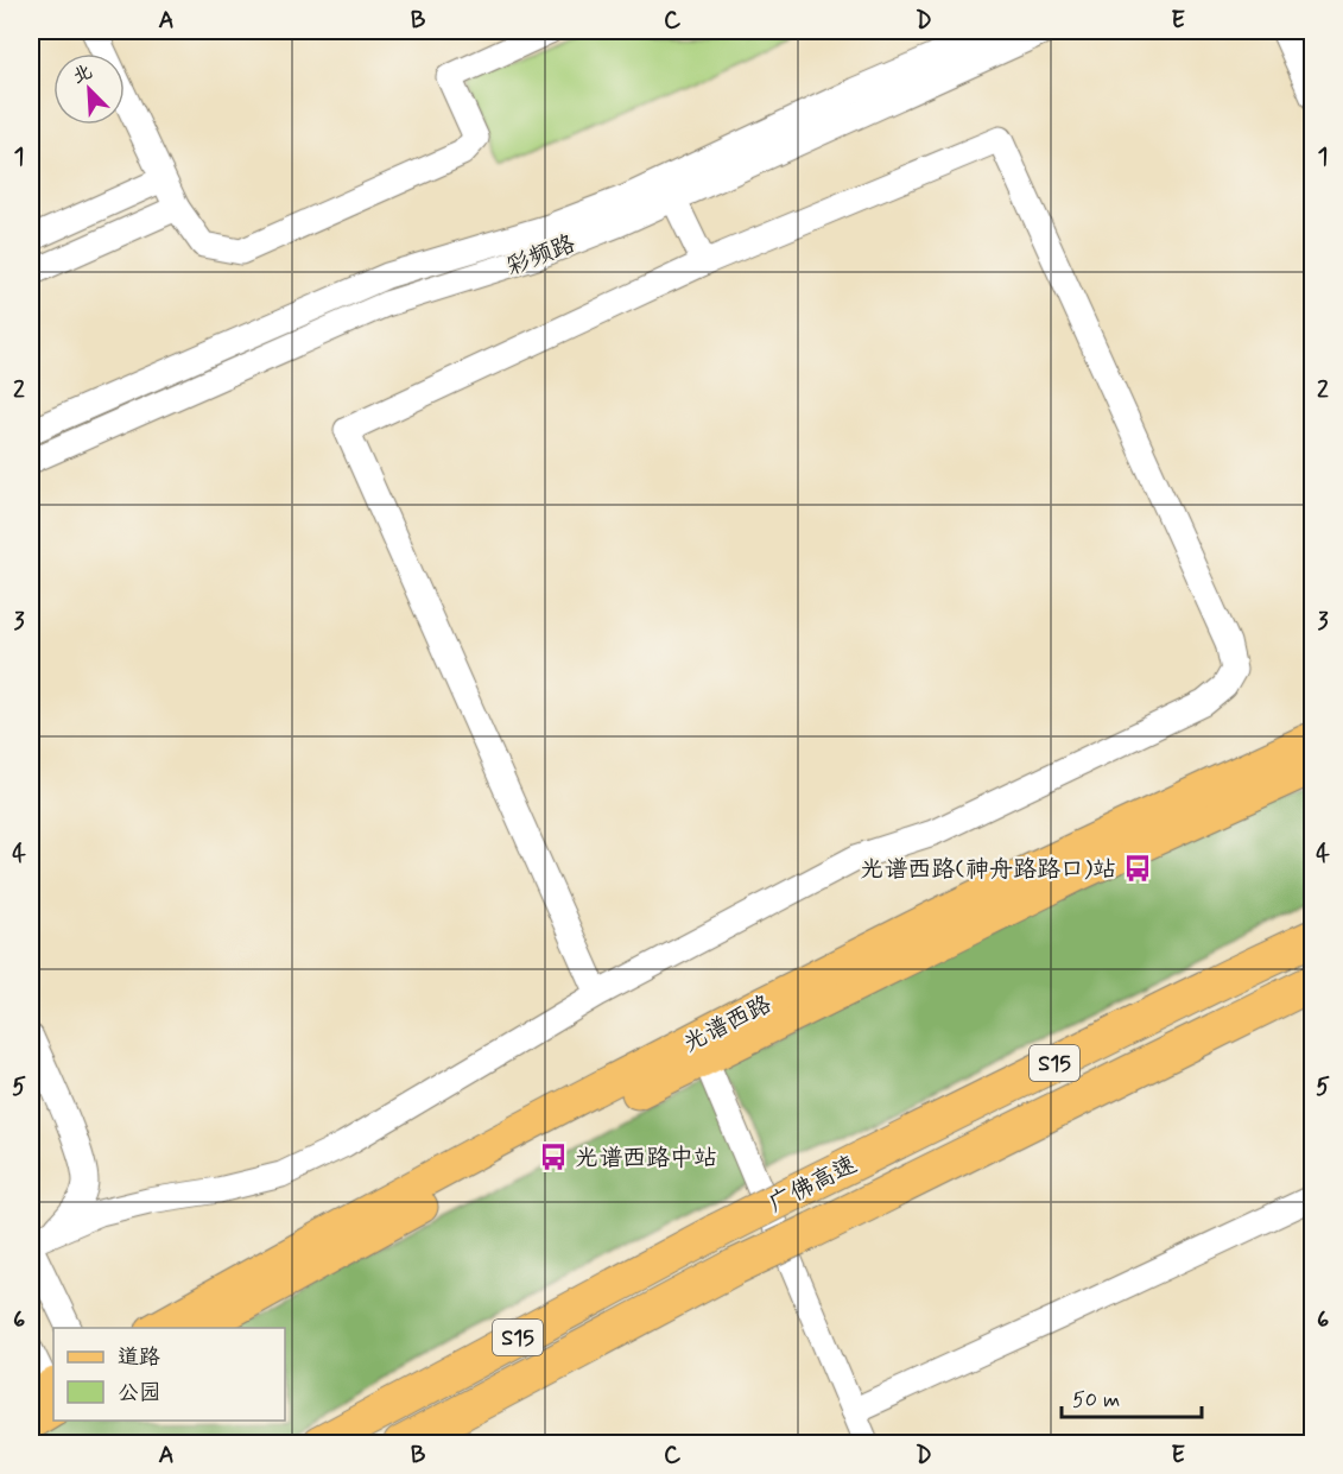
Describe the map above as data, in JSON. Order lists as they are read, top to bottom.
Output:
{
  "streets": {
    "highway": ["S15", "广佛高速"],
    "main road": ["光谱西路"],
    "street": ["彩频路"]
  },
  "places": {
    "bus stop": ["光谱西路(神舟路路口)站", "光谱西路中站"]
  },
  "legend": ["道路", "公园"],
  "scale_bar": "50 m",
  "north": "top left",
  "grid": {
    "columns": [
      "A",
      "B",
      "C",
      "D",
      "E"
    ],
    "rows": [
      "1",
      "2",
      "3",
      "4",
      "5",
      "6"
    ]
  }
}
